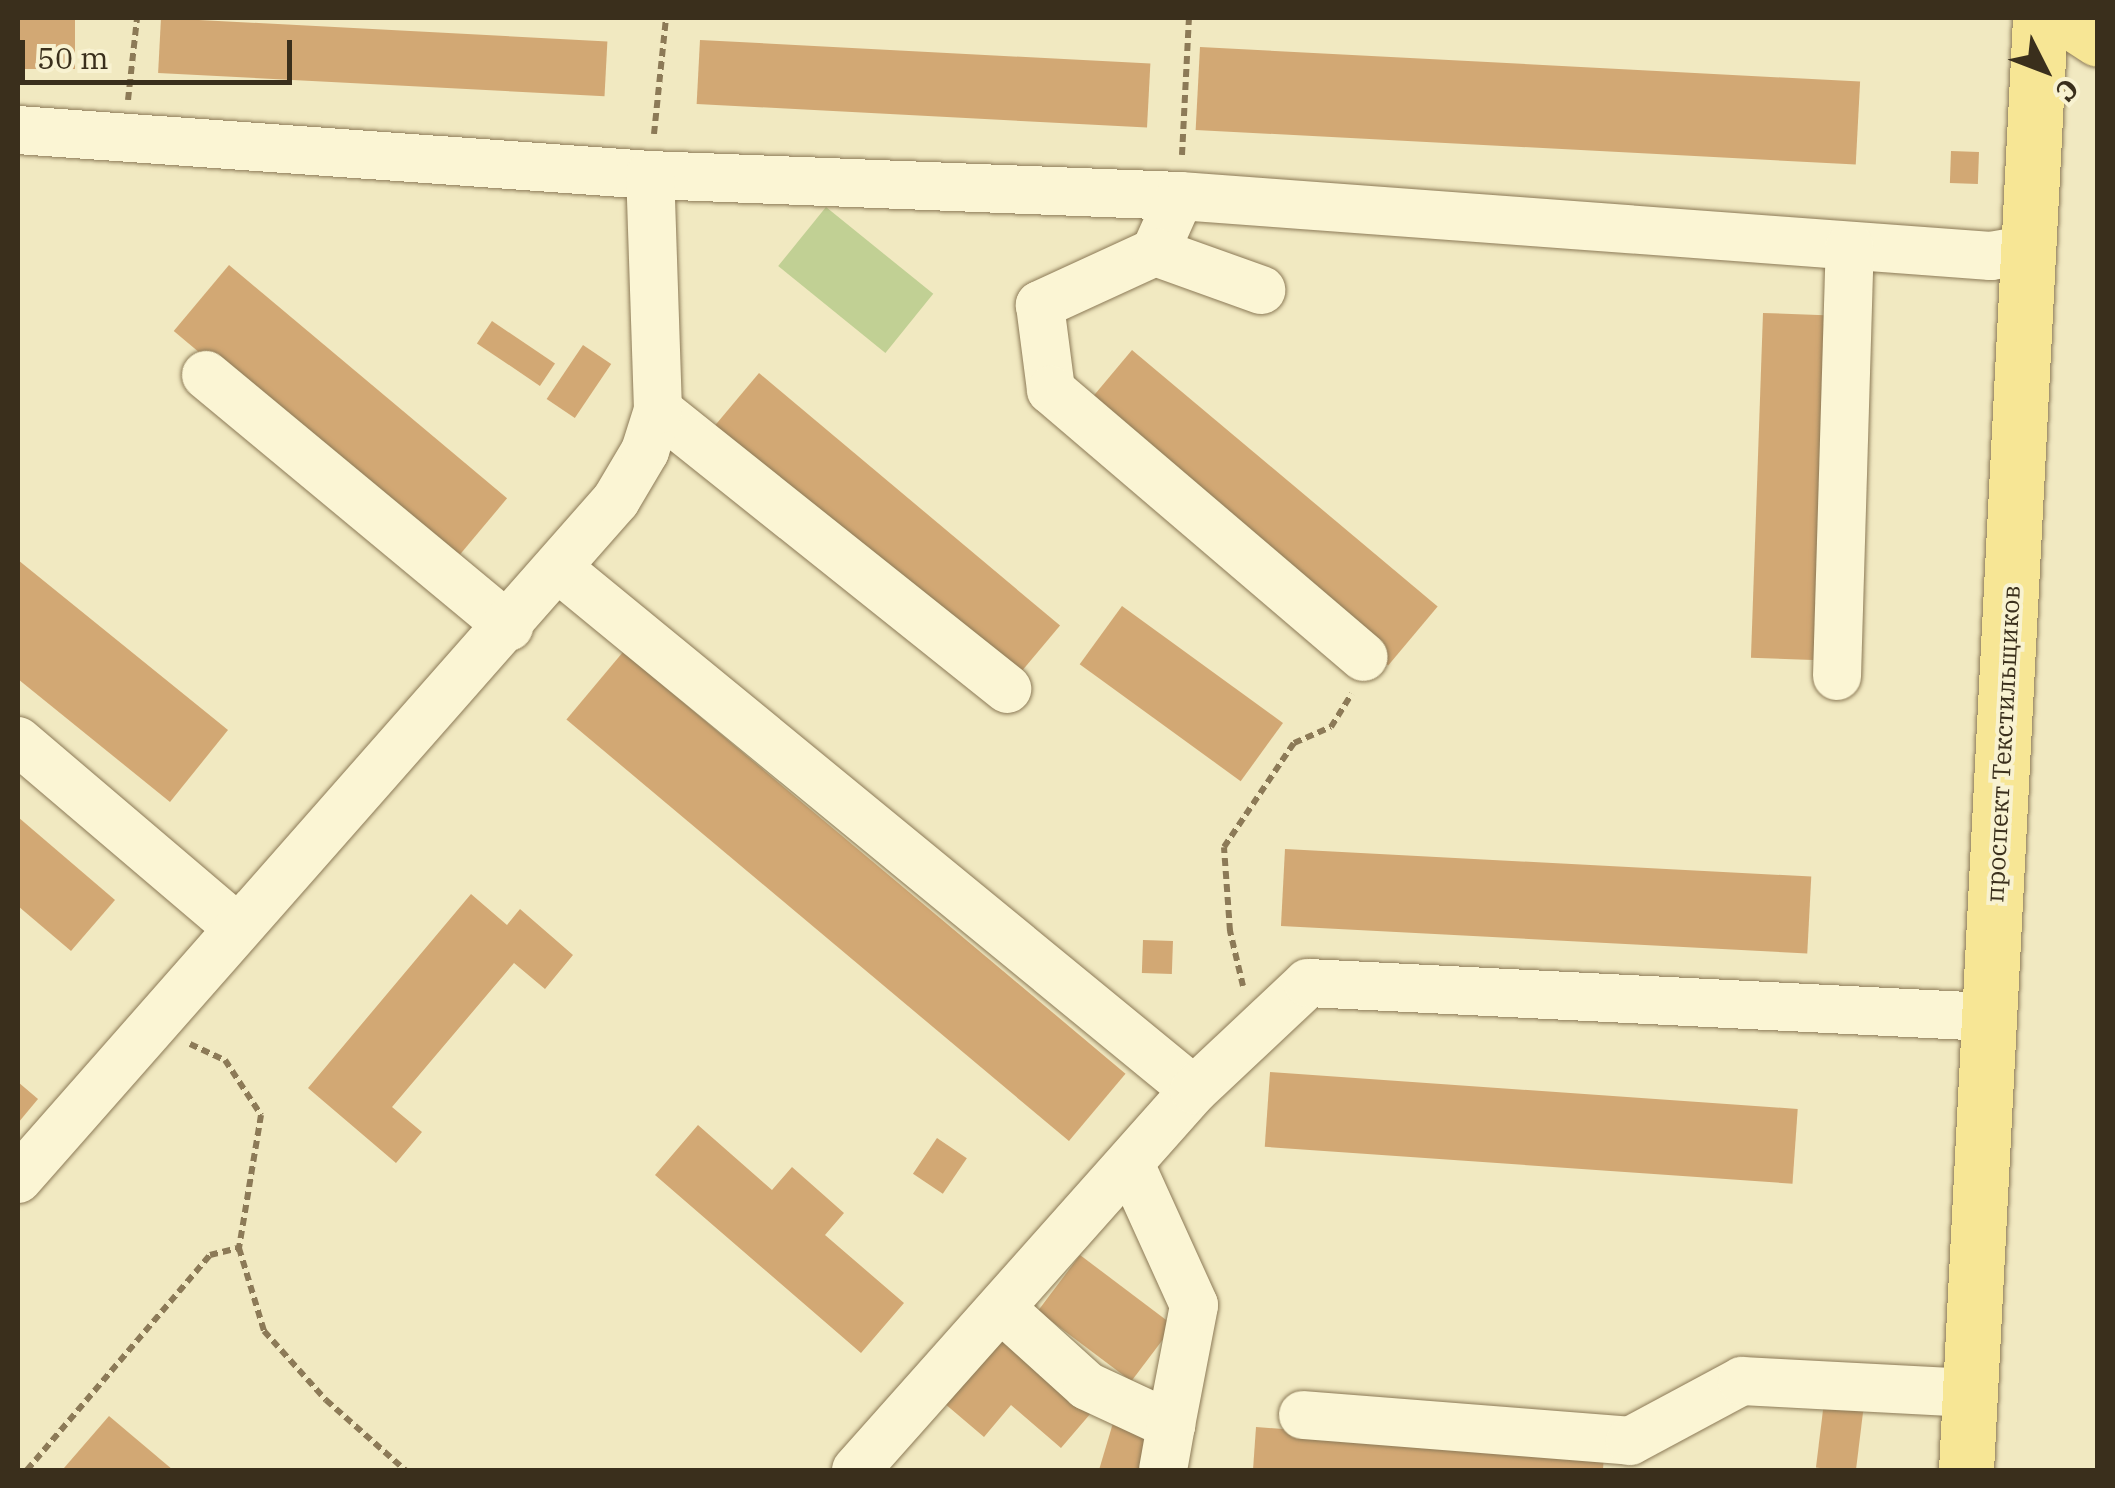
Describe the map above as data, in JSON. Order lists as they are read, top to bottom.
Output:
{
  "streets": {
    "main road": ["проспект Текстильщиков"]
  },
  "scale_bar": "50 m",
  "north": "bottom right"
}
